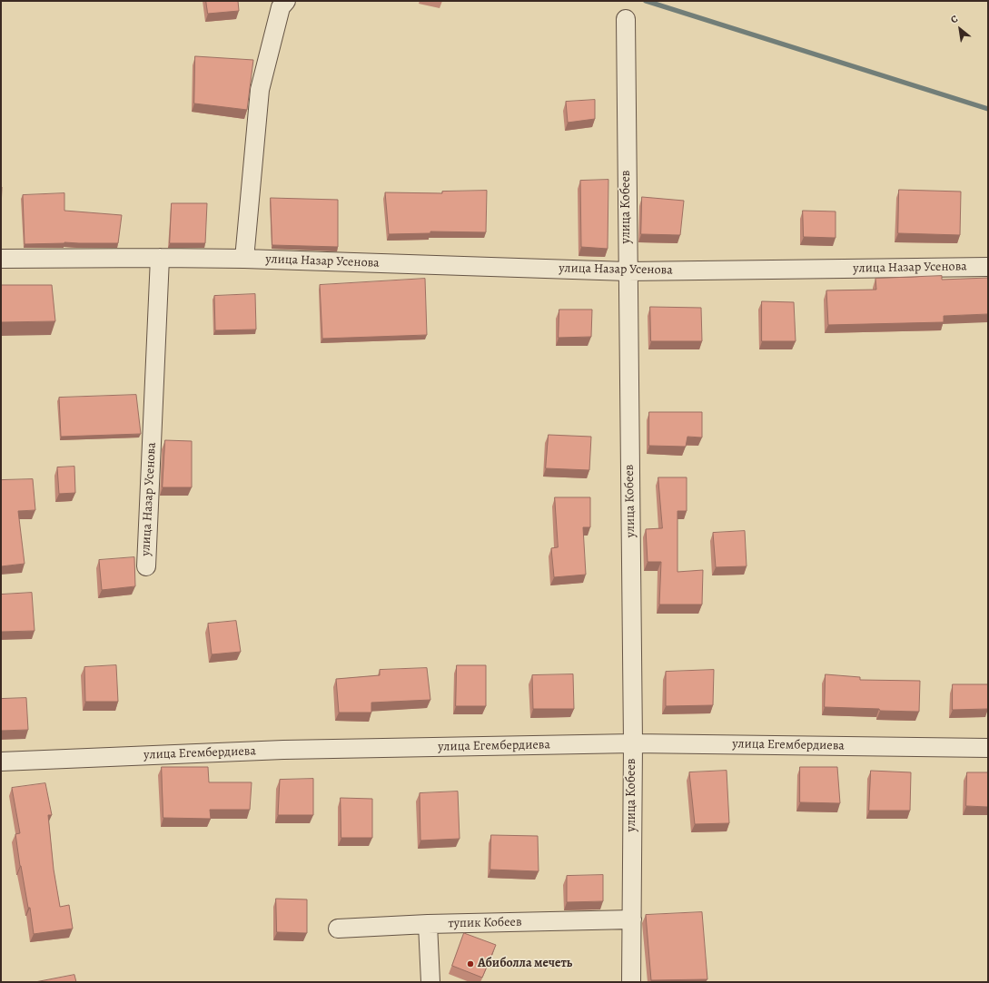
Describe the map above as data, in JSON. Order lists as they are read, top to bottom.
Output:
{
  "streets": {
    "street": [
      "улица Кобеев",
      "улица Назар Усенова",
      "улица Егембердиева",
      "тупик Кобеев"
    ]
  },
  "crossings": [
    ["улица Кобеев", "улица Назар Усенова"],
    ["улица Кобеев", "улица Егембердиева"],
    ["улица Кобеев", "тупик Кобеев"]
  ],
  "places": ["Абиболла мечеть"],
  "north": "top left"
}
